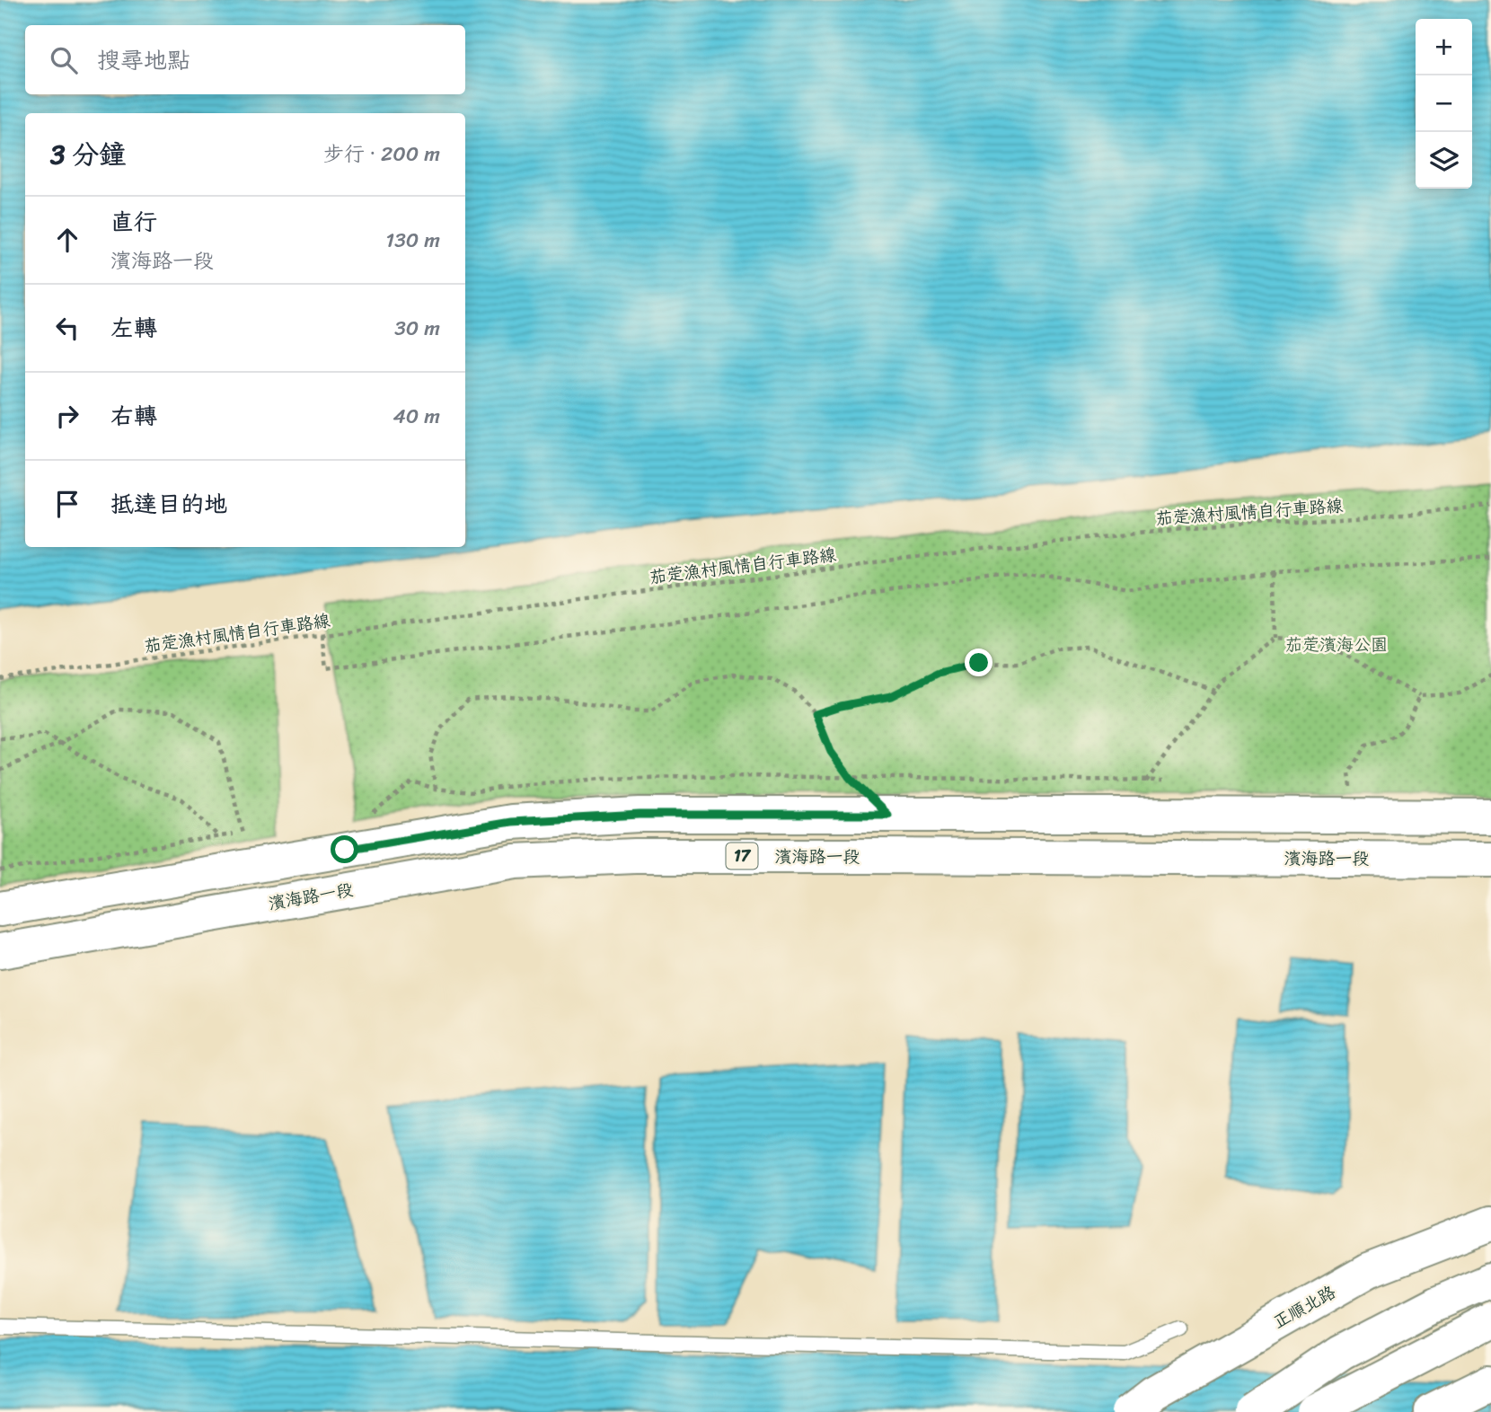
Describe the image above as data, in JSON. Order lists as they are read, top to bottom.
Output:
{
  "streets": {
    "main road": ["17", "濱海路一段", "正順北路"],
    "path": ["茄萣漁村風情自行車路線"]
  },
  "parks": ["茄萣濱海公園"],
  "page": {
    "map_buttons": ["+", "−"],
    "search": "搜尋地點",
    "heading": ["3 分鐘", "步行 · 200 m"],
    "list": [
      ["直行", "濱海路一段", "130 m"],
      ["左轉", "30 m"],
      ["右轉", "40 m"],
      "抵達目的地"
    ]
  }
}
